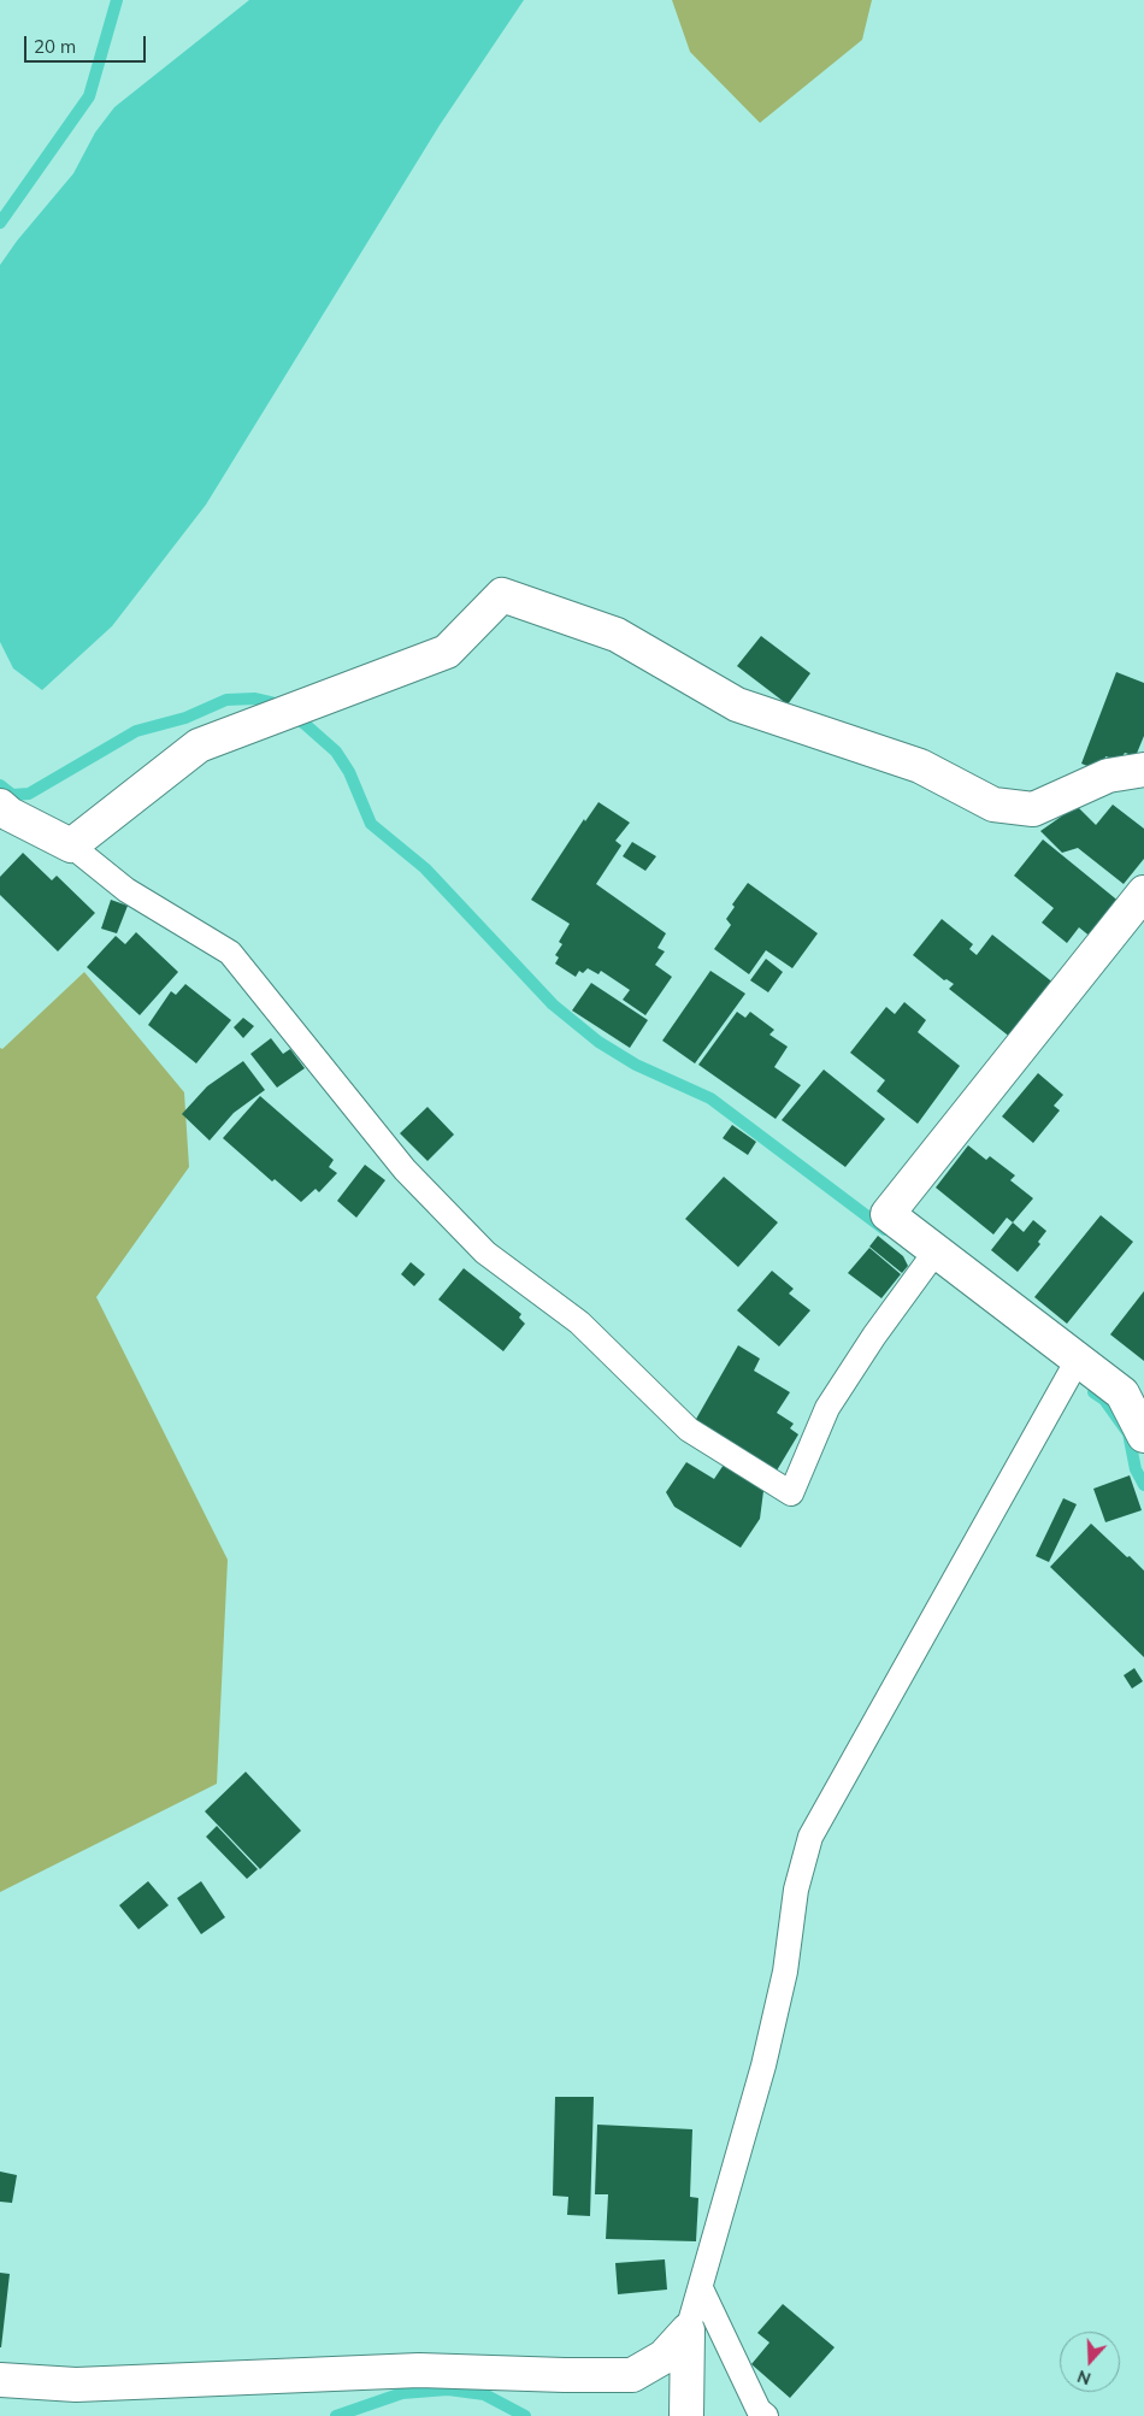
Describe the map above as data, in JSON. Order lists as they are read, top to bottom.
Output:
{
  "scale_bar": "20 m",
  "north": "bottom"
}
